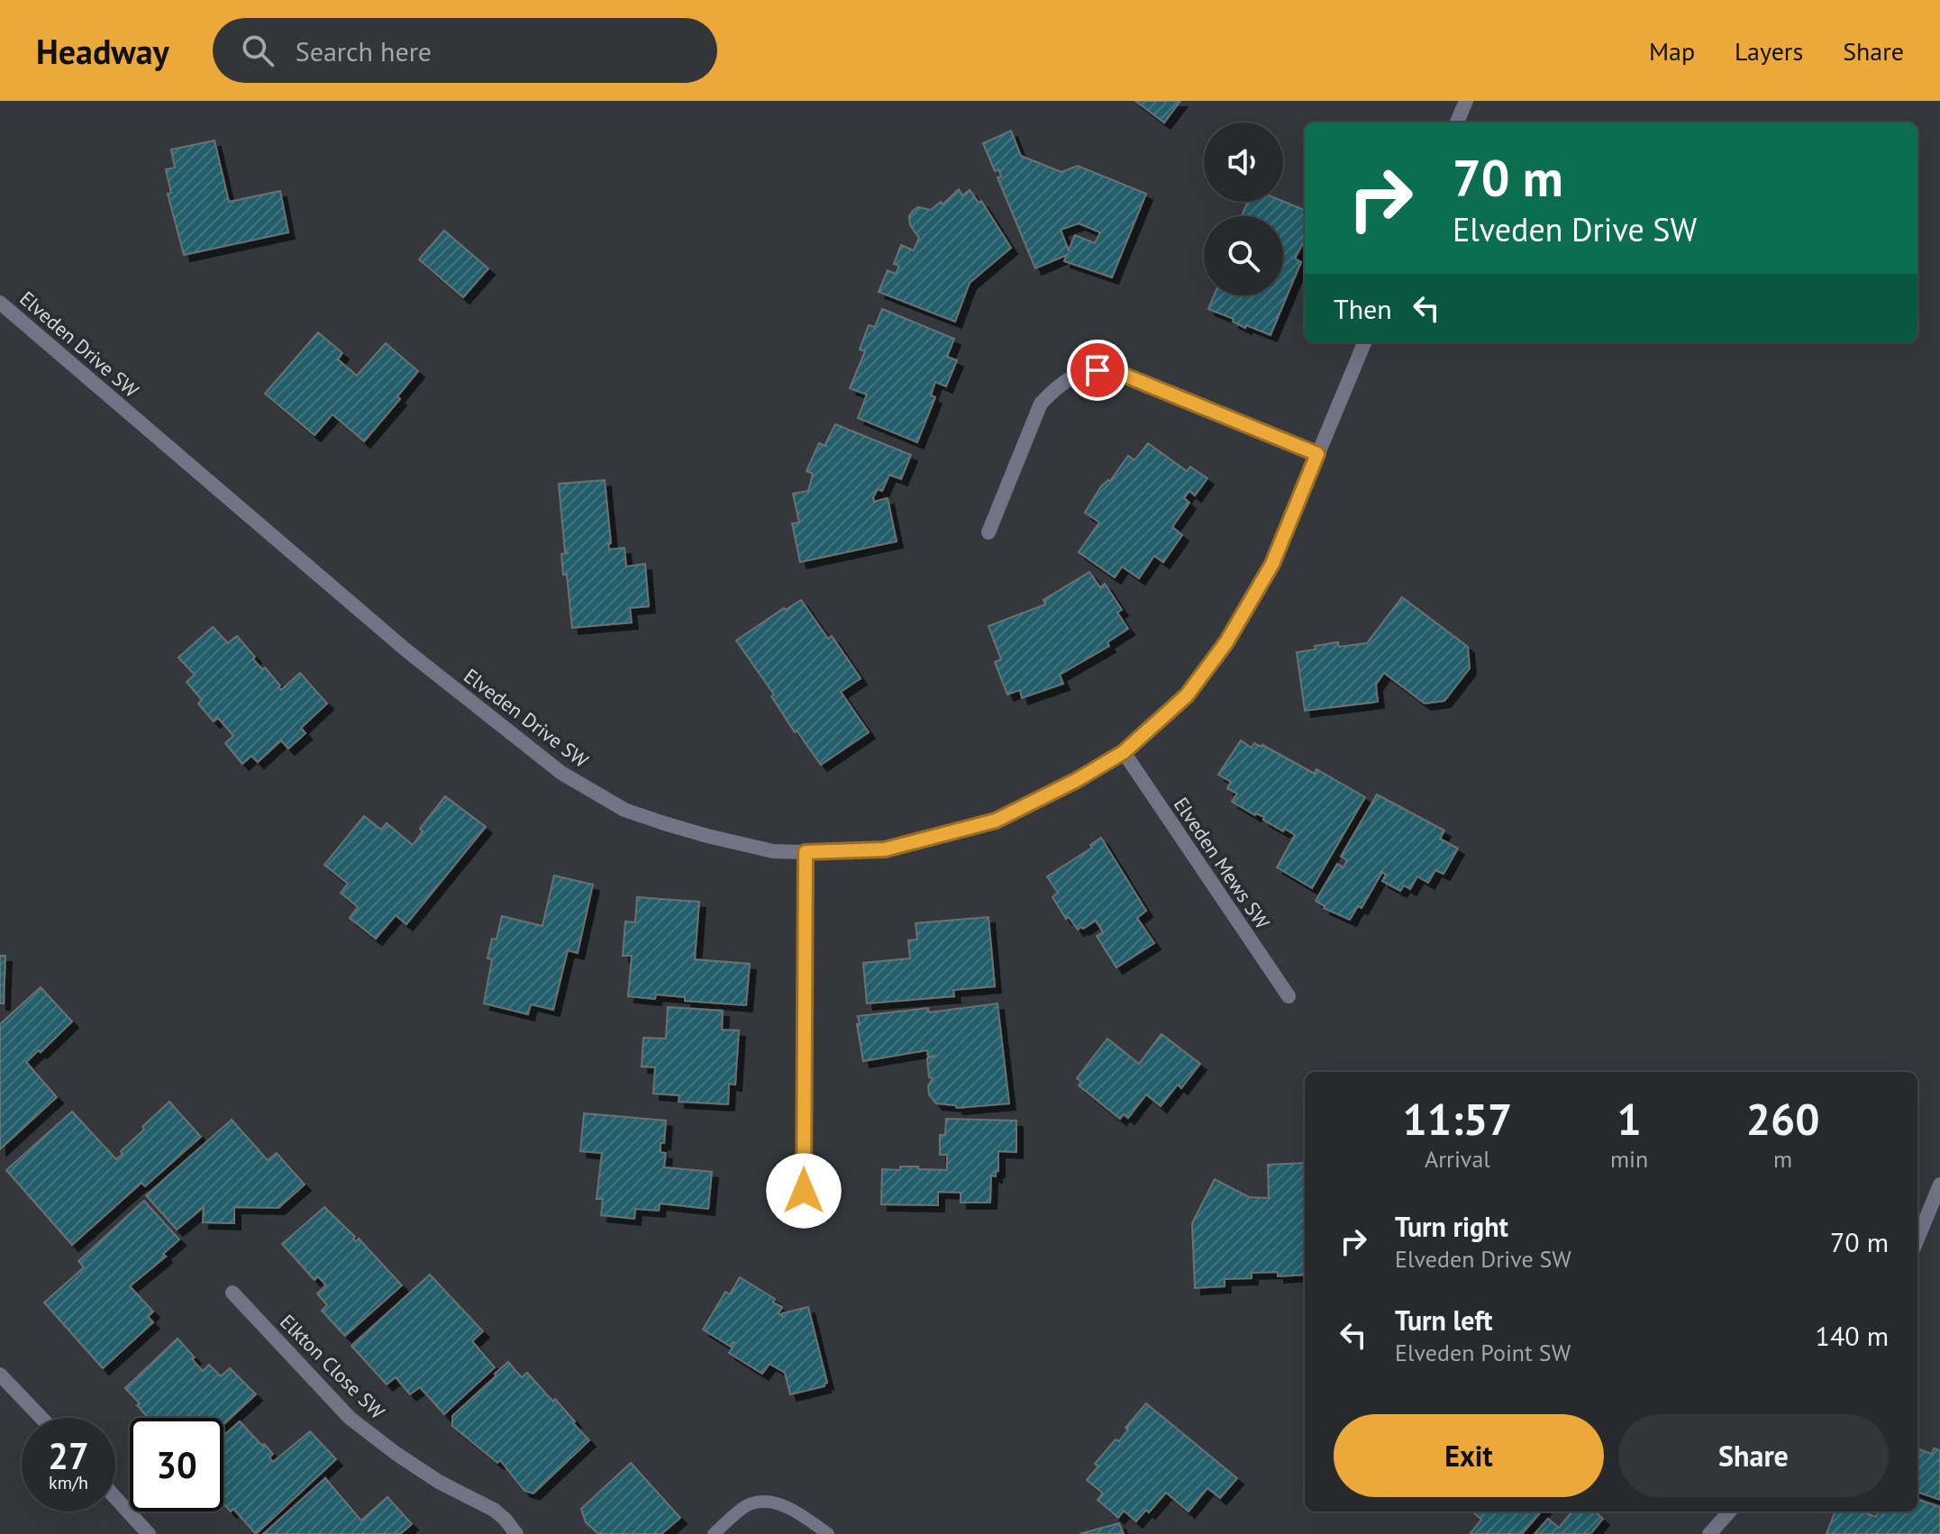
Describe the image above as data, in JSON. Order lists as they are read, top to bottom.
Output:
{
  "streets": {
    "street": ["Elveden Drive SW", "Elveden Mews SW", "Elkton Close SW"]
  },
  "crossings": [
    ["Elveden Drive SW", "Elveden Mews SW"]
  ],
  "page": {
    "header": "Headway",
    "search": "Search here",
    "nav": ["Map", "Layers", "Share"],
    "turn": ["70 m", "Elveden Drive SW"],
    "then": "Then",
    "eta": [
      "11:57",
      "Arrival",
      "1",
      "min",
      "260",
      "m"
    ],
    "list": [
      {
        "name": "Turn right",
        "note": "Elveden Drive SW",
        "value": "70 m"
      },
      {
        "name": "Turn left",
        "note": "Elveden Point SW",
        "value": "140 m"
      }
    ],
    "buttons": ["Exit", "Share"],
    "speed": "27 km/h",
    "limit": "30"
  }
}
